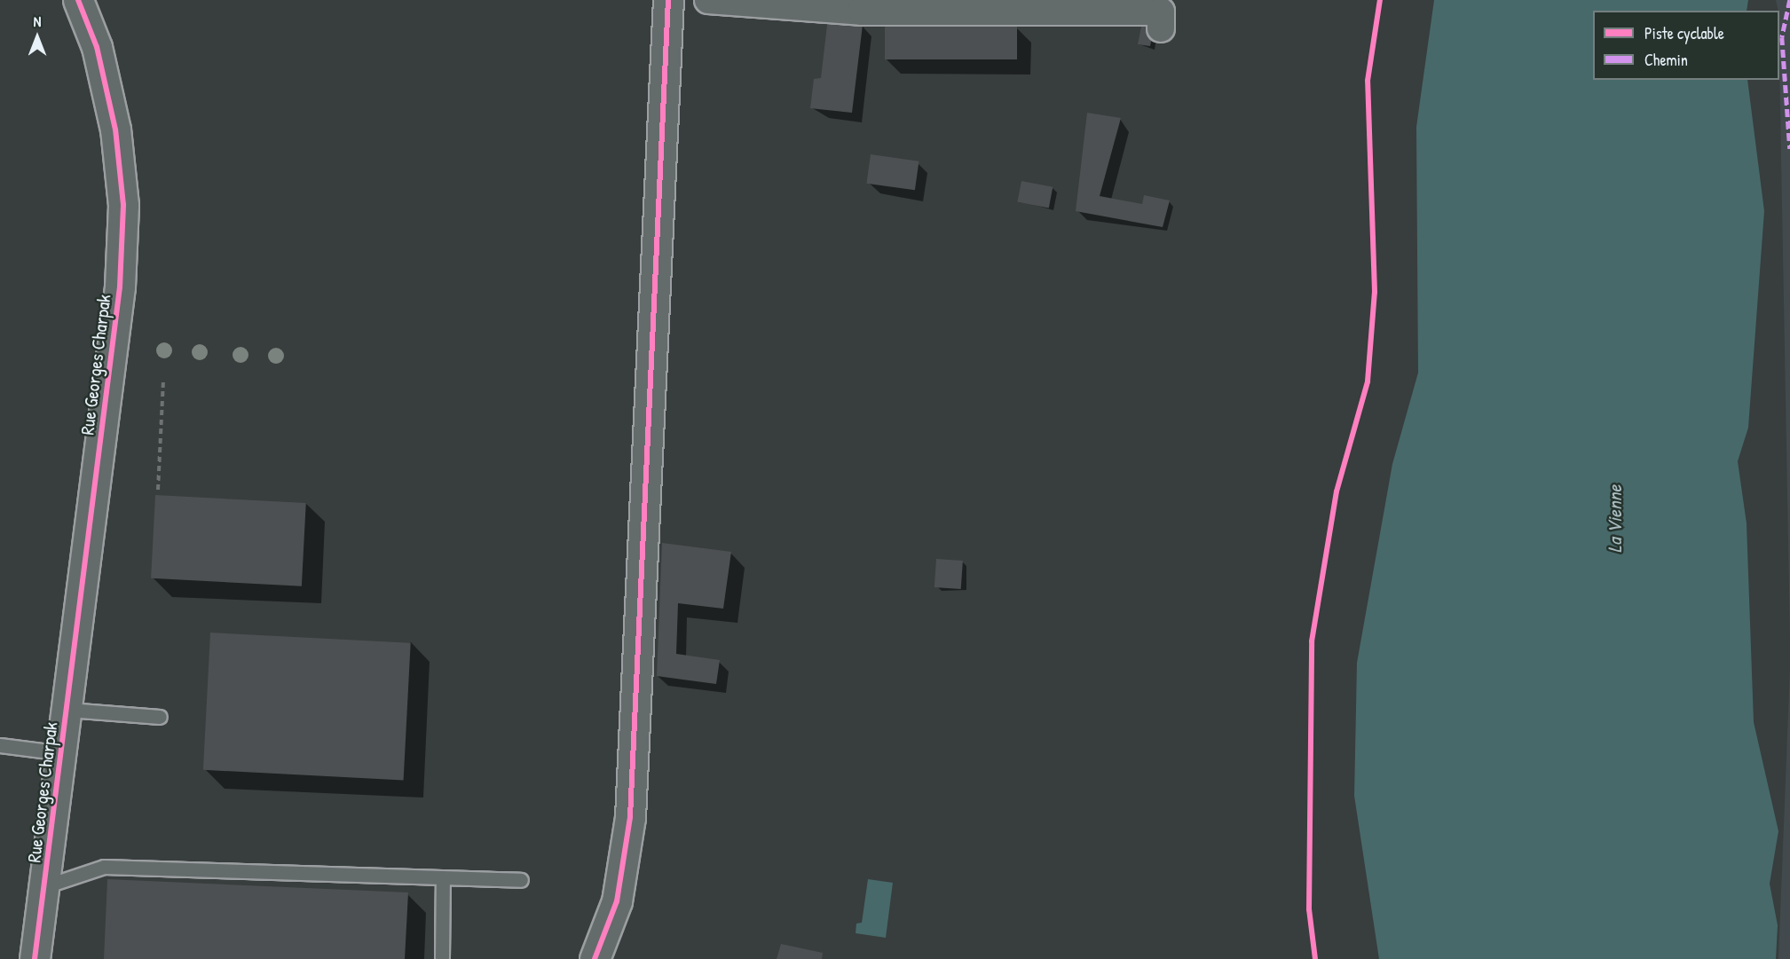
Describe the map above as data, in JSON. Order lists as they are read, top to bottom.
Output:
{
  "streets": {
    "street": ["Rue Georges Charpak"]
  },
  "water": ["La Vienne"],
  "legend": ["Piste cyclable", "Chemin"],
  "north": "top"
}
